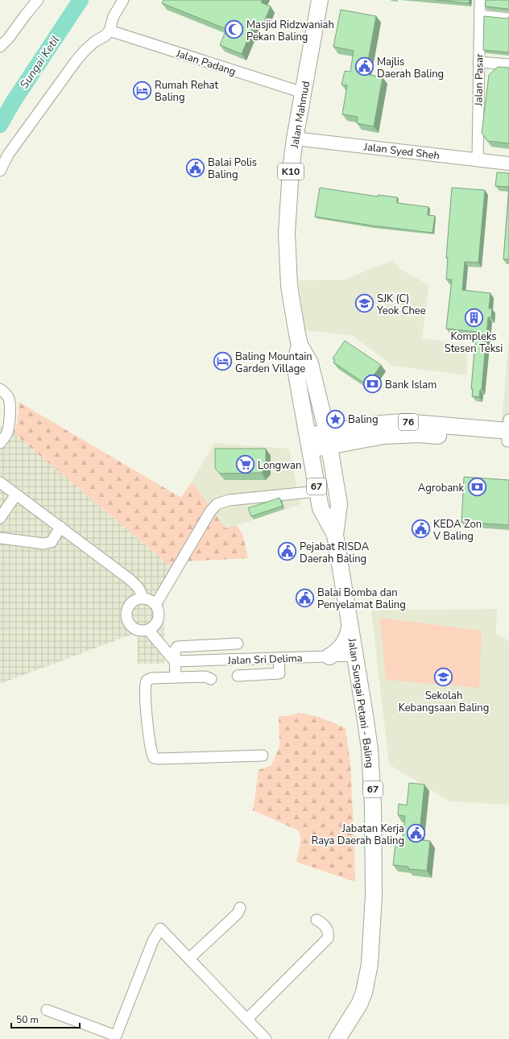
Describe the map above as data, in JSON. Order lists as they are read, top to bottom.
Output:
{
  "streets": {
    "main road": [
      "Jalan Mahmud",
      "K10",
      "76",
      "67",
      "Jalan Sungai Petani - Baling"
    ],
    "street": [
      "Jalan Padang",
      "Jalan Pasar",
      "Jalan Syed Sheh",
      "Jalan Sri Delima"
    ]
  },
  "crossings": [
    ["Jalan Padang", "Jalan Mahmud"],
    ["Jalan Pasar", "Jalan Syed Sheh"],
    ["Jalan Mahmud", "Jalan Syed Sheh"],
    ["Jalan Mahmud", "76"],
    ["Jalan Mahmud", "Jalan Sungai Petani - Baling"],
    ["76", "Jalan Sungai Petani - Baling"],
    ["Jalan Sri Delima", "Jalan Sungai Petani - Baling"]
  ],
  "water": ["Sungai Ketil"],
  "places": {
    "mosque": ["Masjid Ridzwaniah Pekan Baling"],
    "public building": [
      "Majlis Daerah Baling",
      "Balai Polis Baling",
      "KEDA Zon V Baling",
      "Pejabat RISDA Daerah Baling",
      "Balai Bomba dan Penyelamat Baling",
      "Jabatan Kerja Raya Daerah Baling"
    ],
    "hotel": ["Rumah Rehat Baling", "Baling Mountain Garden Village"],
    "school or university": ["SJK (C) Yeok Chee", "Sekolah Kebangsaan Baling"],
    "building": ["Kompleks Stesen Teksi"],
    "bank": ["Bank Islam", "Agrobank"],
    "place": ["Baling"],
    "supermarket": ["Longwan"]
  },
  "scale_bar": "50 m"
}
